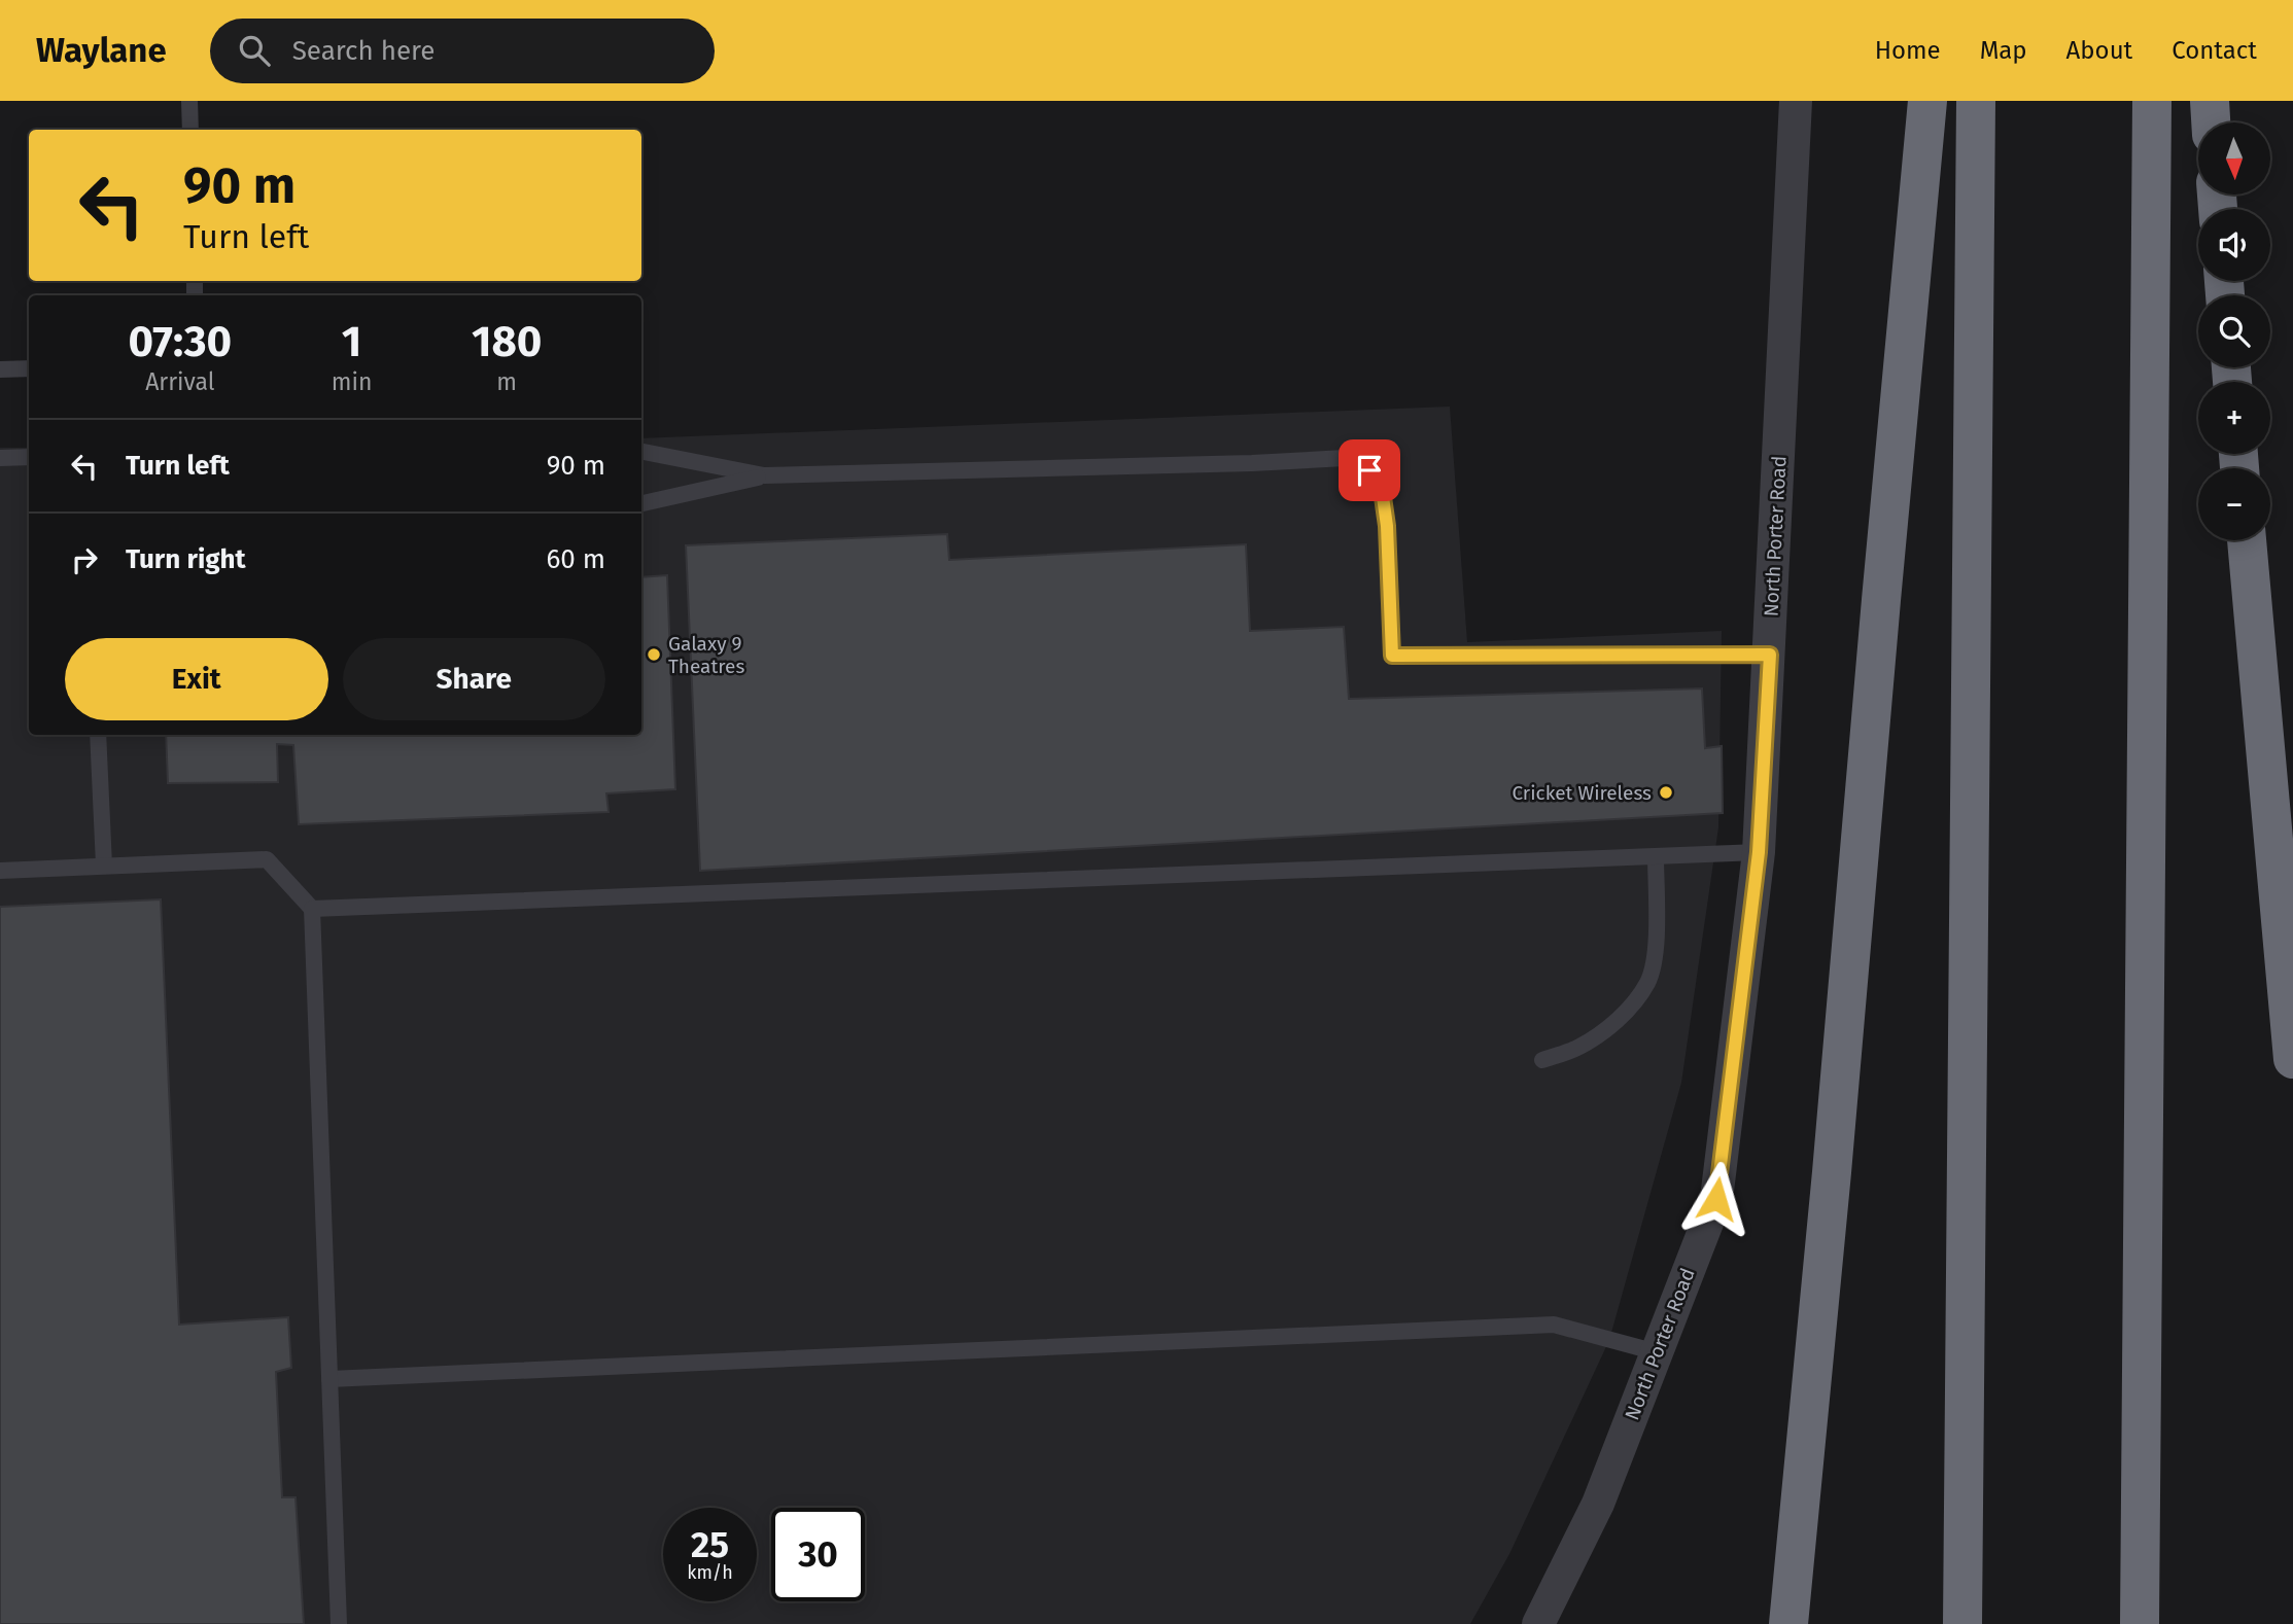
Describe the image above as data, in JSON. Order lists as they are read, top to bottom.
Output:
{
  "streets": {
    "street": ["North Porter Road"]
  },
  "places": ["Galaxy 9 Theatres", "Cricket Wireless"],
  "north": "bottom",
  "page": {
    "header": "Waylane",
    "search": "Search here",
    "nav": [
      "Home",
      "Map",
      "About",
      "Contact"
    ],
    "map_buttons": ["+", "−"],
    "turn": ["90 m", "Turn left"],
    "eta": [
      "07:30",
      "Arrival",
      "1",
      "min",
      "180",
      "m"
    ],
    "list": [
      {
        "name": "Turn left",
        "value": "90 m"
      },
      {
        "name": "Turn right",
        "value": "60 m"
      }
    ],
    "buttons": ["Exit", "Share"],
    "speed": "25 km/h",
    "limit": "30"
  }
}
